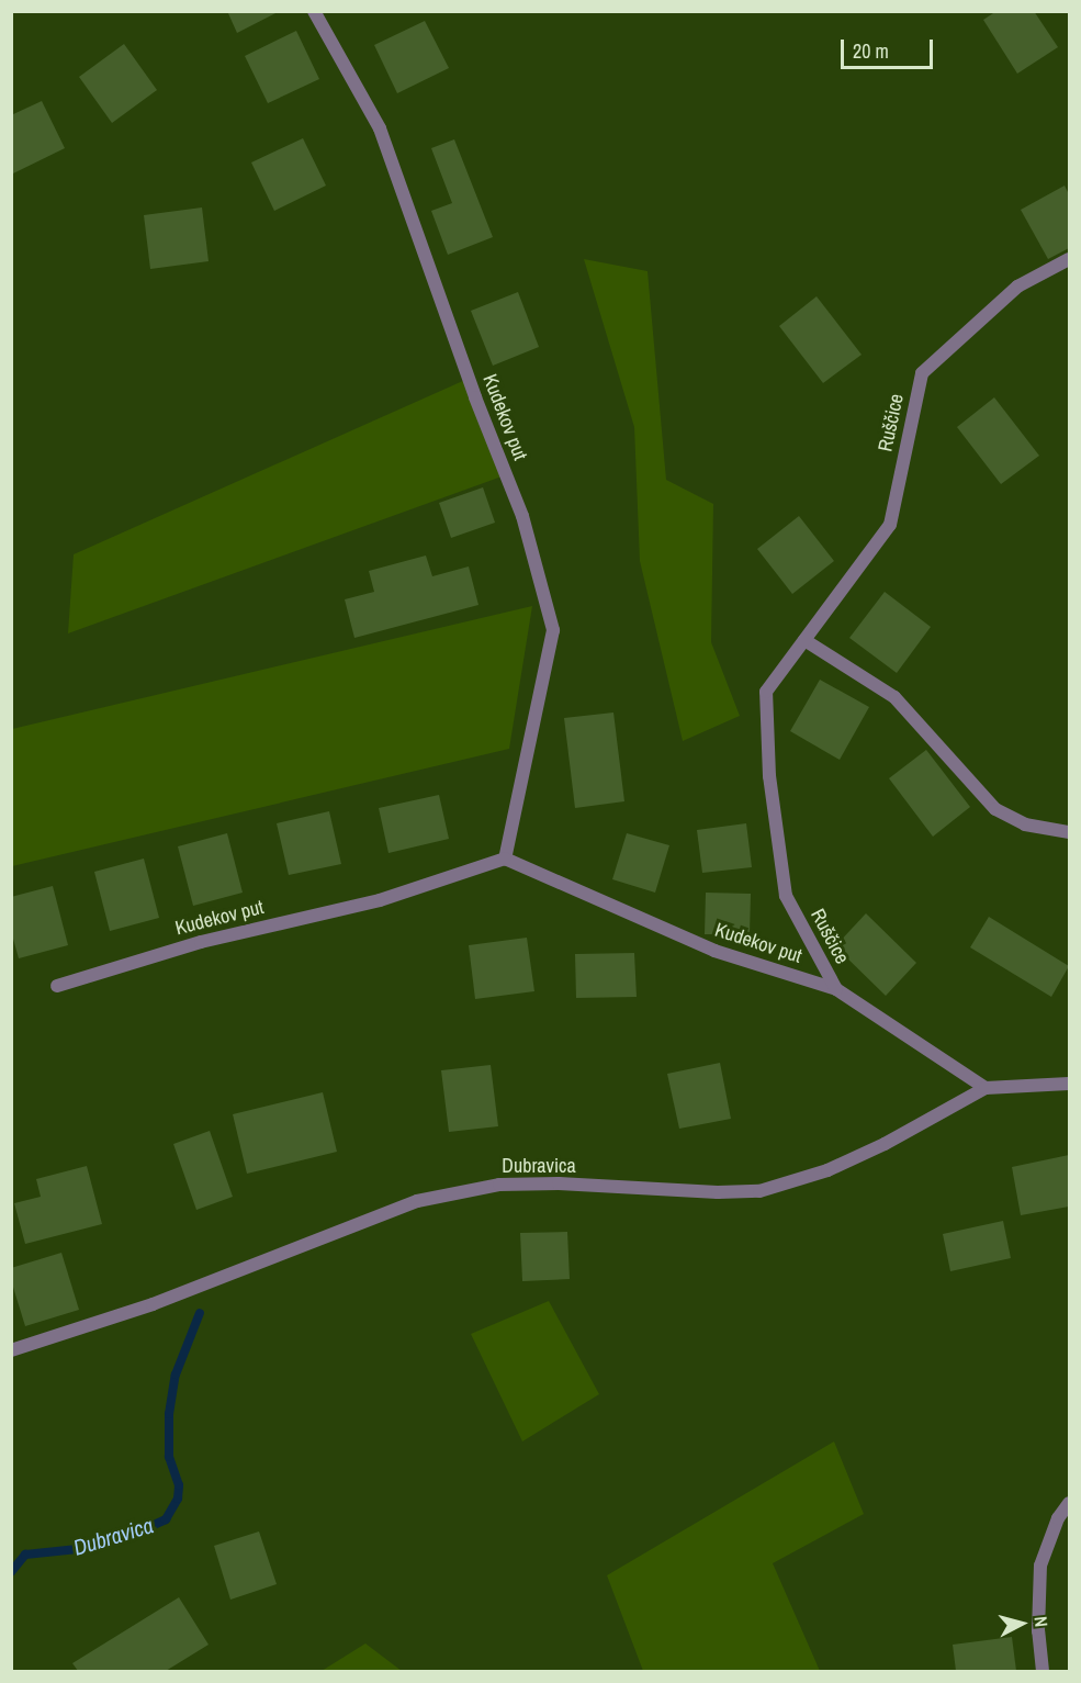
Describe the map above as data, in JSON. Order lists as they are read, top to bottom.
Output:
{
  "streets": {
    "street": ["Kudekov put", "Ruščice", "Dubravica"]
  },
  "crossings": [
    ["Kudekov put", "Ruščice"],
    ["Kudekov put", "Dubravica"]
  ],
  "water": ["Dubravica"],
  "scale_bar": "20 m",
  "north": "right"
}
